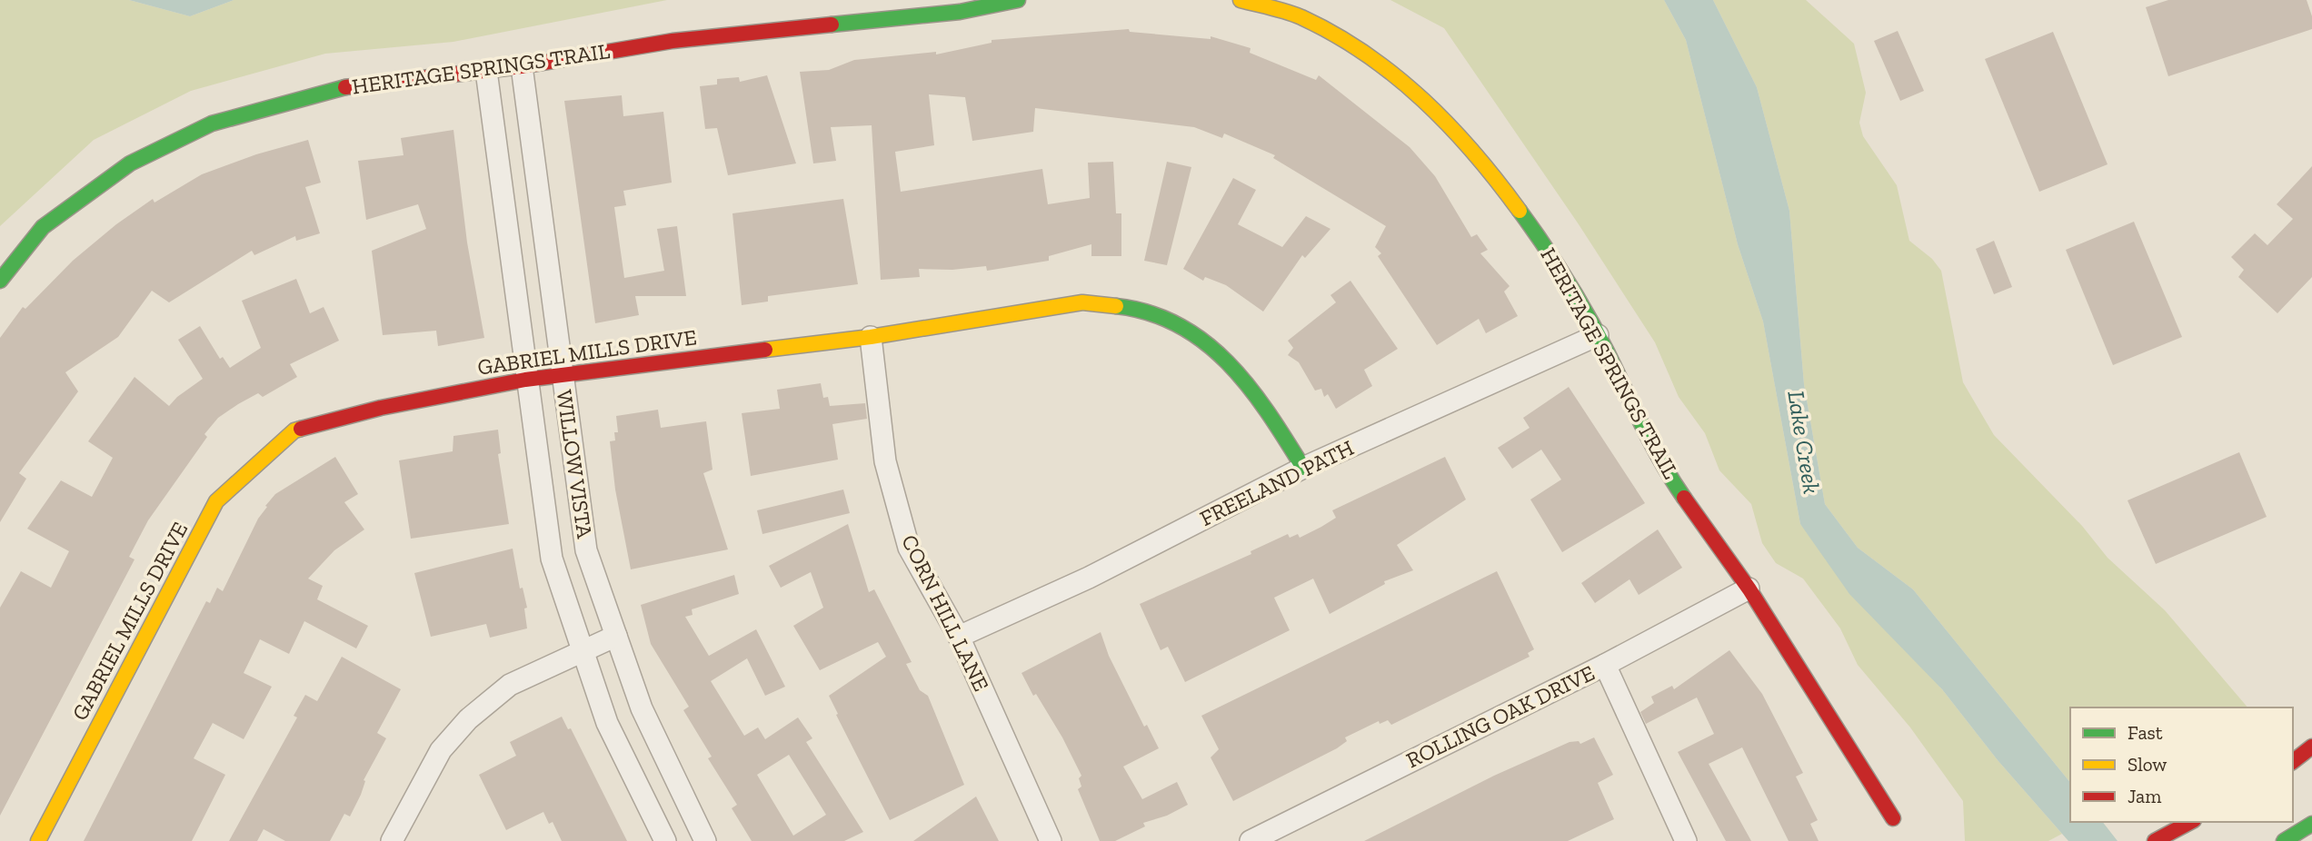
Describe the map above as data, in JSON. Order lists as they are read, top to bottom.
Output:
{
  "streets": {
    "street": [
      "HERITAGE SPRINGS TRAIL",
      "GABRIEL MILLS DRIVE",
      "WILLOW VISTA",
      "FREELAND PATH",
      "CORN HILL LANE",
      "ROLLING OAK DRIVE"
    ]
  },
  "crossings": [
    ["HERITAGE SPRINGS TRAIL", "WILLOW VISTA"],
    ["HERITAGE SPRINGS TRAIL", "FREELAND PATH"],
    ["HERITAGE SPRINGS TRAIL", "ROLLING OAK DRIVE"],
    ["GABRIEL MILLS DRIVE", "WILLOW VISTA"],
    ["GABRIEL MILLS DRIVE", "FREELAND PATH"],
    ["GABRIEL MILLS DRIVE", "CORN HILL LANE"],
    ["FREELAND PATH", "CORN HILL LANE"]
  ],
  "water": ["Lake Creek"],
  "legend": ["Fast", "Slow", "Jam"]
}
